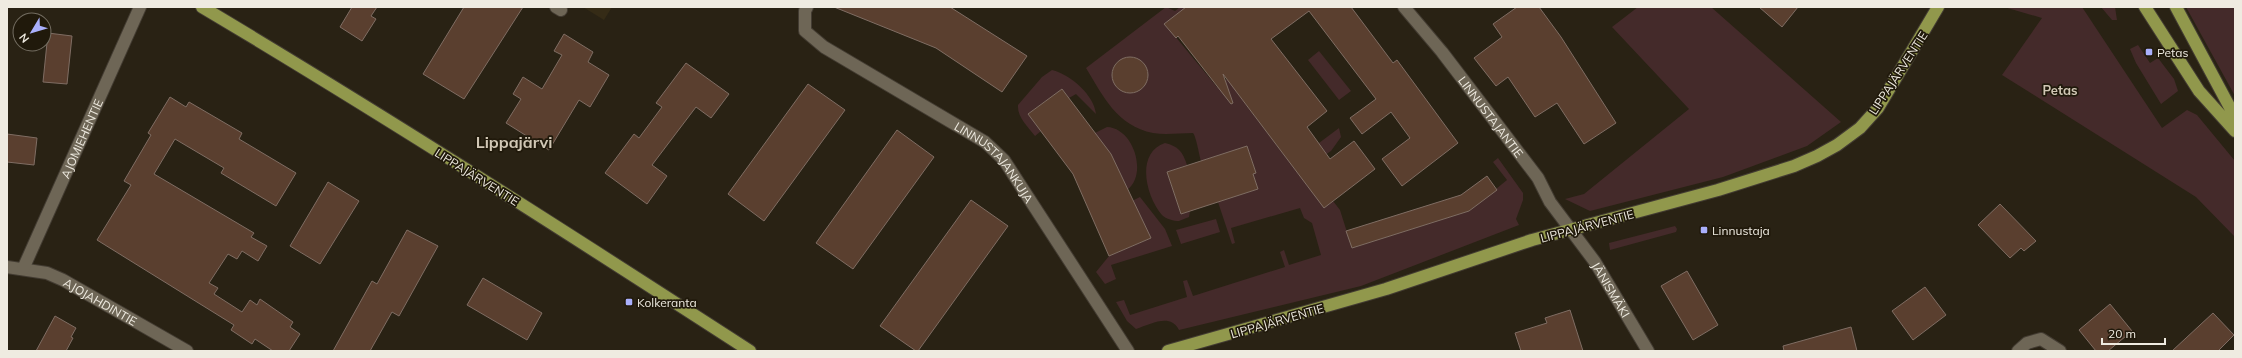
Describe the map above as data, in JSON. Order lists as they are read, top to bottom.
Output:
{
  "streets": {
    "main road": ["LIPPAJÄRVENTIE"],
    "street": [
      "LINNUSTAJANTIE",
      "AJOMIEHENTIE",
      "LINNUSTAJANKUJA",
      "JÄNISMÄKI",
      "AJOJAHDINTIE"
    ]
  },
  "crossings": [
    ["LIPPAJÄRVENTIE", "LINNUSTAJANTIE"],
    ["LIPPAJÄRVENTIE", "JÄNISMÄKI"],
    ["LINNUSTAJANTIE", "JÄNISMÄKI"],
    ["AJOMIEHENTIE", "AJOJAHDINTIE"]
  ],
  "districts": ["Petas", "Lippajärvi"],
  "places": {
    "transit": ["Petas", "Linnustaja", "Kolkeranta"]
  },
  "scale_bar": "20 m",
  "north": "bottom left"
}
